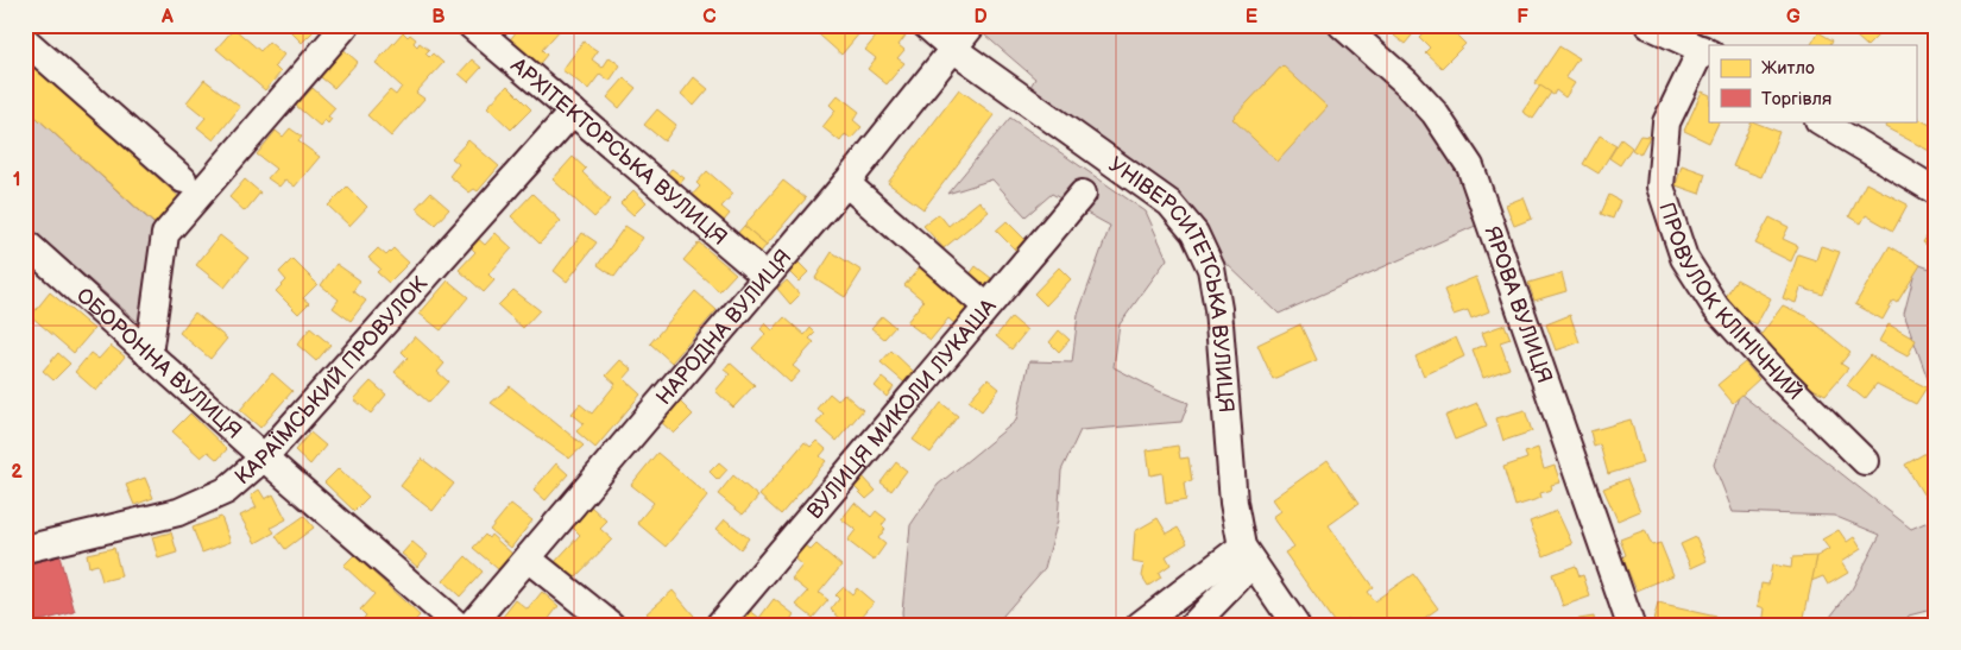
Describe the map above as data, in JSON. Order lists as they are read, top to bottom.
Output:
{
  "streets": {
    "street": [
      "АРХІТЕКТОРСЬКА ВУЛИЦЯ",
      "УНІВЕРСИТЕТСЬКА ВУЛИЦЯ",
      "ПРОВУЛОК КЛІНІЧНИЙ",
      "ЯРОВА ВУЛИЦЯ",
      "НАРОДНА ВУЛИЦЯ",
      "ОБОРОННА ВУЛИЦЯ",
      "КАРАЇМСЬКИЙ ПРОВУЛОК",
      "ВУЛИЦЯ МИКОЛИ ЛУКАША"
    ]
  },
  "crossings": [
    ["АРХІТЕКТОРСЬКА ВУЛИЦЯ", "НАРОДНА ВУЛИЦЯ"],
    ["АРХІТЕКТОРСЬКА ВУЛИЦЯ", "КАРАЇМСЬКИЙ ПРОВУЛОК"],
    ["УНІВЕРСИТЕТСЬКА ВУЛИЦЯ", "НАРОДНА ВУЛИЦЯ"],
    ["ОБОРОННА ВУЛИЦЯ", "КАРАЇМСЬКИЙ ПРОВУЛОК"]
  ],
  "legend": ["Житло", "Торгівля"],
  "grid": {
    "columns": [
      "A",
      "B",
      "C",
      "D",
      "E",
      "F",
      "G"
    ],
    "rows": ["1", "2"]
  }
}
